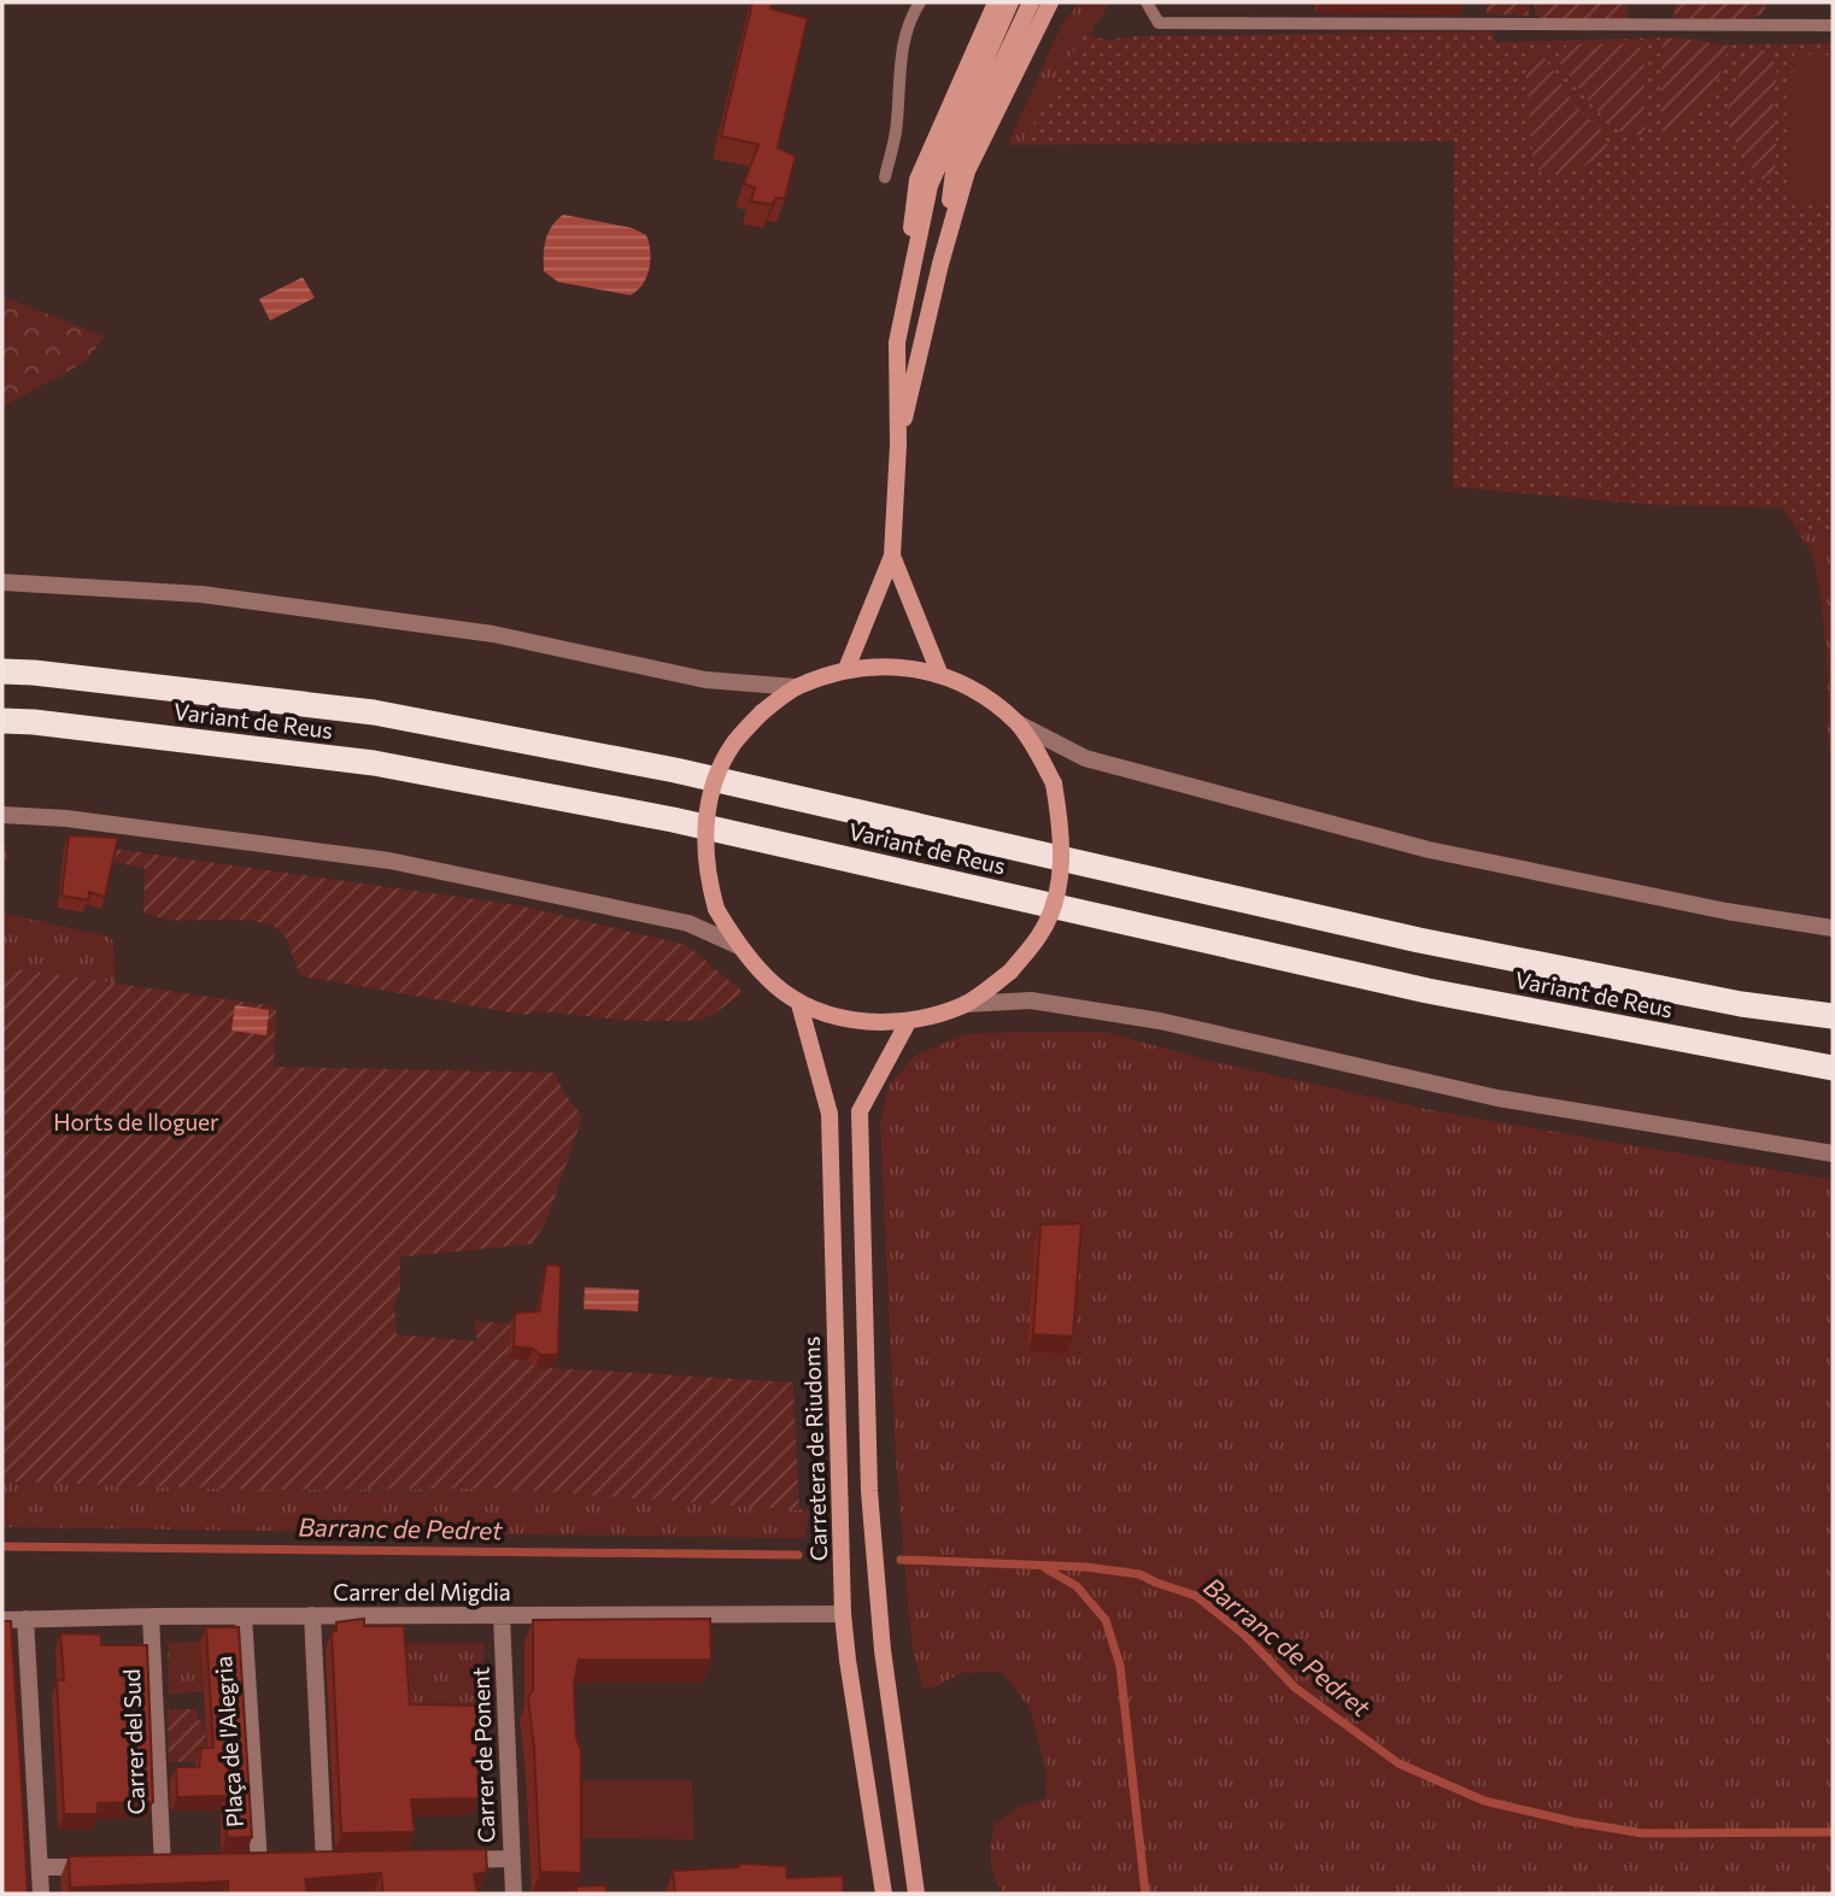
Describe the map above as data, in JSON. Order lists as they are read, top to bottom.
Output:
{
  "streets": {
    "highway": ["Variant de Reus"],
    "main road": ["Carretera de Riudoms"],
    "street": [
      "Carrer del Migdia",
      "Carrer del Sud",
      "Plaça de l'Alegria",
      "Carrer de Ponent"
    ]
  },
  "crossings": [
    ["Carretera de Riudoms", "Carrer del Migdia"],
    ["Carrer del Migdia", "Carrer del Sud"],
    ["Carrer del Migdia", "Plaça de l'Alegria"],
    ["Carrer del Migdia", "Carrer de Ponent"]
  ],
  "water": ["Barranc de Pedret"],
  "parks": ["Horts de lloguer"]
}
